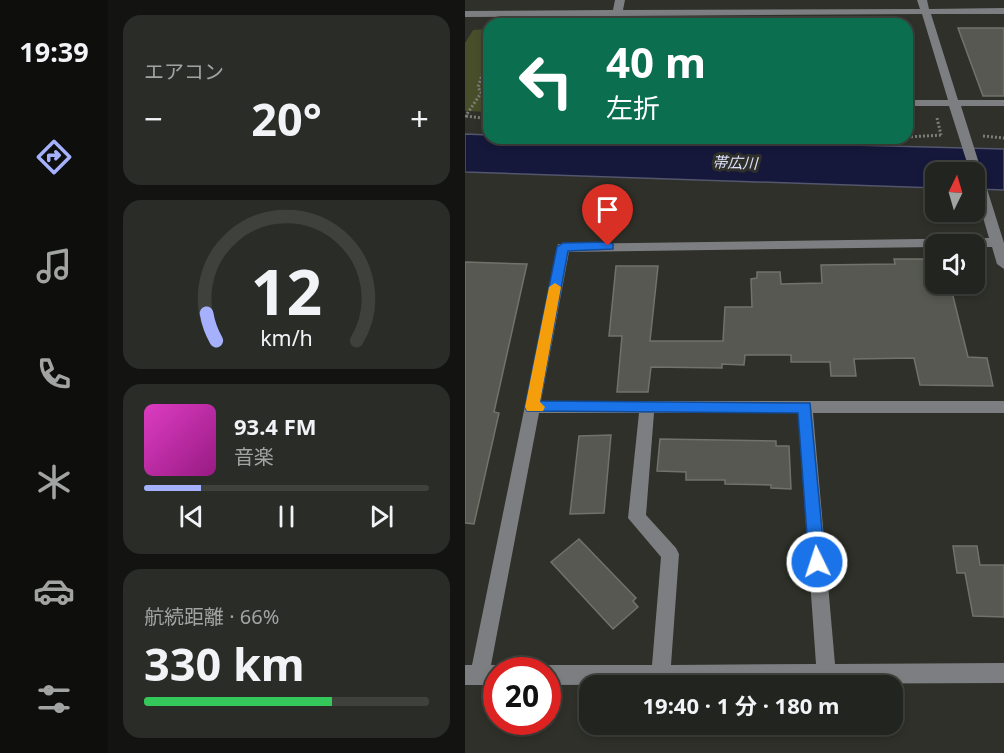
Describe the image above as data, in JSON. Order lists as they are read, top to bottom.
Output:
{
  "water": ["帯広川"],
  "north": "top",
  "page": {
    "tabs": "19:39",
    "tile": [
      "エアコン",
      ["航続距離 · 66%", "330 km"]
    ],
    "turn": ["40 m", "左折"],
    "heat": ["−", "20°", "+"],
    "song": ["93.4 FM", "音楽"],
    "limit": "20",
    "trip": "19:40 · 1 分 · 180 m",
    "gauge": ["12", "km/h"]
  }
}
